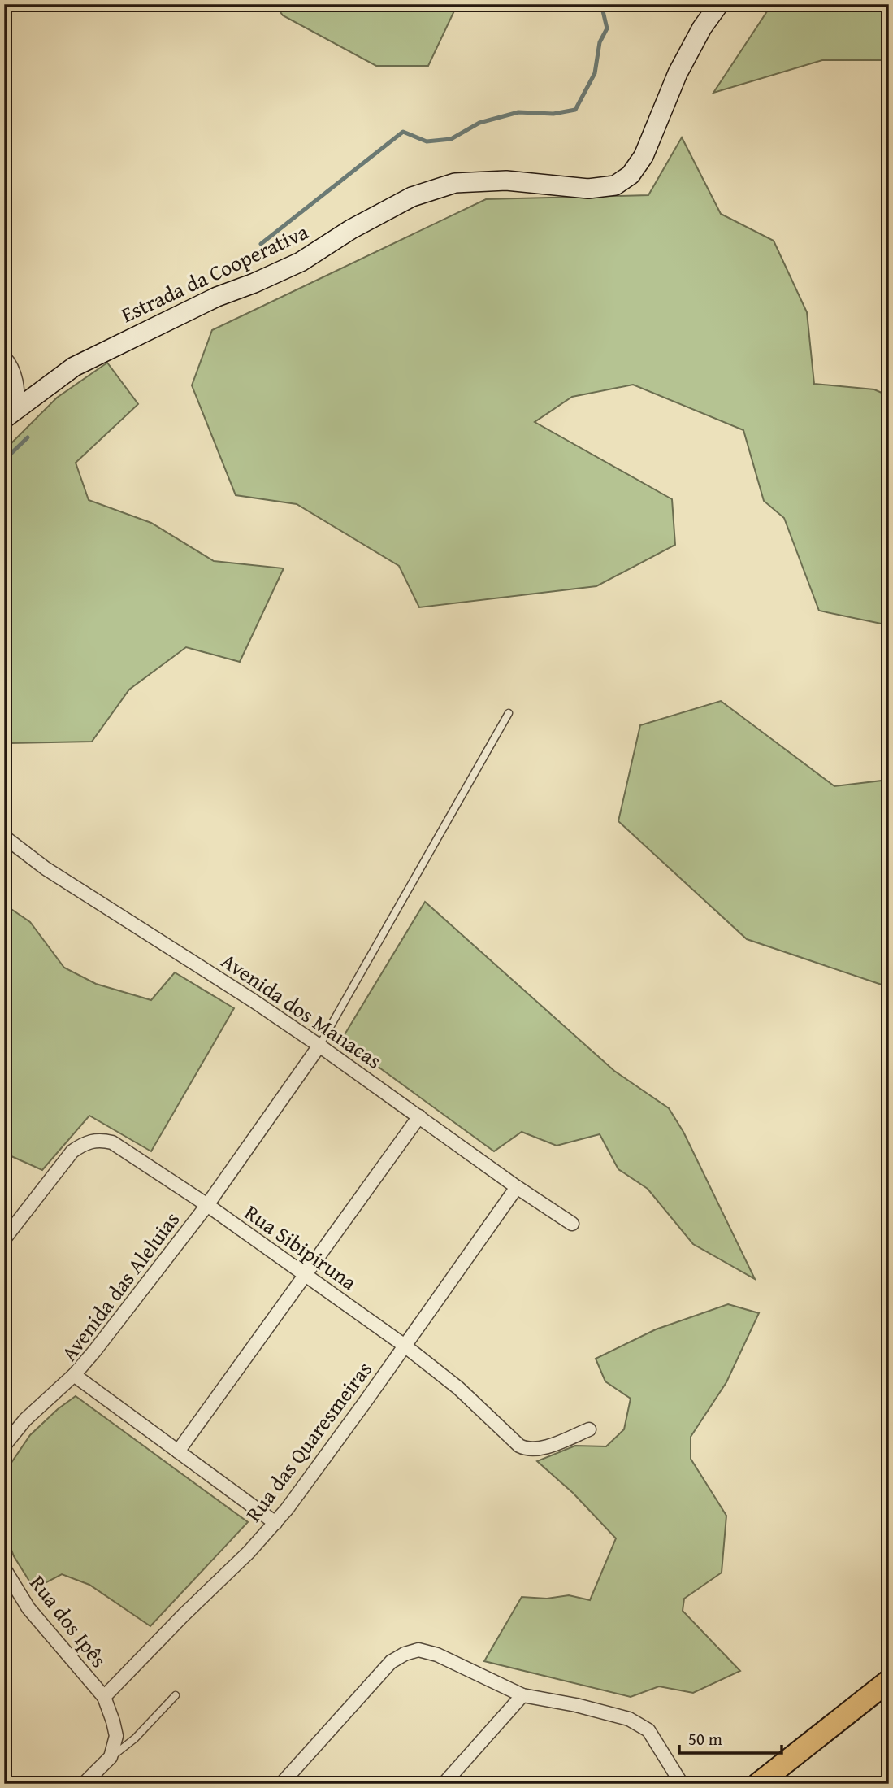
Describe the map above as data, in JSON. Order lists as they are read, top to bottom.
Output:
{
  "streets": {
    "main road": ["Estrada da Cooperativa"],
    "street": [
      "Avenida dos Manacas",
      "Rua Sibipiruna",
      "Avenida das Aleluias",
      "Rua das Quaresmeiras",
      "Rua dos Ipês"
    ]
  },
  "crossings": [
    ["Avenida dos Manacas", "Avenida das Aleluias"],
    ["Avenida dos Manacas", "Rua das Quaresmeiras"],
    ["Rua Sibipiruna", "Avenida das Aleluias"],
    ["Rua Sibipiruna", "Rua das Quaresmeiras"],
    ["Avenida das Aleluias", "Rua das Quaresmeiras"],
    ["Rua das Quaresmeiras", "Rua dos Ipês"]
  ],
  "scale_bar": "50 m"
}
